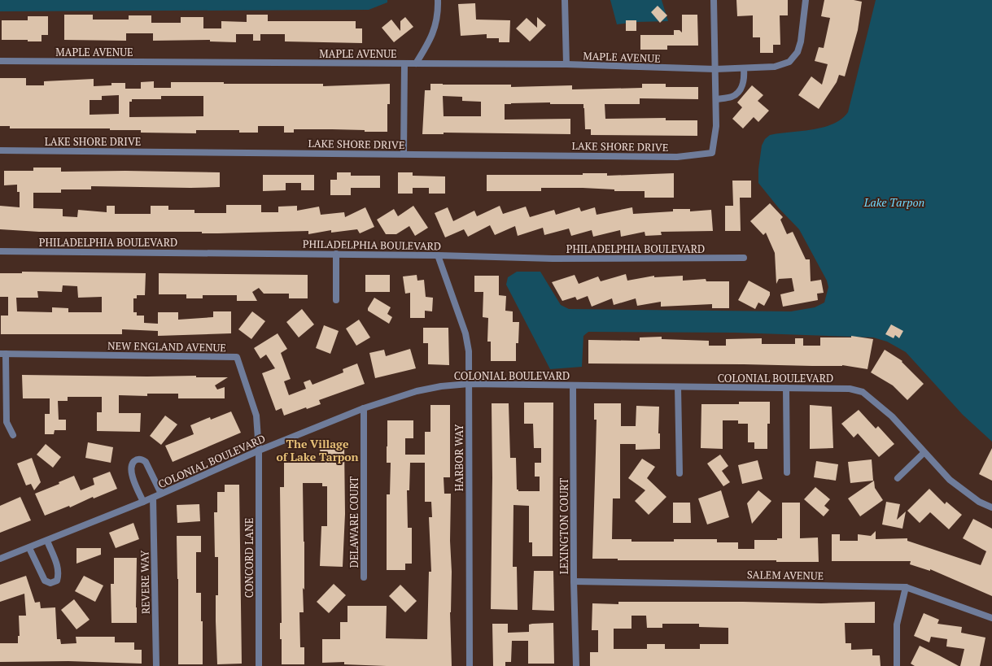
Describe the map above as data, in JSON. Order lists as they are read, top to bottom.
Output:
{
  "streets": {
    "street": [
      "MAPLE AVENUE",
      "LAKE SHORE DRIVE",
      "PHILADELPHIA BOULEVARD",
      "NEW ENGLAND AVENUE",
      "COLONIAL BOULEVARD",
      "HARBOR WAY",
      "DELAWARE COURT",
      "LEXINGTON COURT",
      "CONCORD LANE",
      "SALEM AVENUE",
      "REVERE WAY"
    ]
  },
  "crossings": [
    ["PHILADELPHIA BOULEVARD", "HARBOR WAY"],
    ["NEW ENGLAND AVENUE", "COLONIAL BOULEVARD"],
    ["NEW ENGLAND AVENUE", "CONCORD LANE"],
    ["COLONIAL BOULEVARD", "HARBOR WAY"],
    ["COLONIAL BOULEVARD", "DELAWARE COURT"],
    ["COLONIAL BOULEVARD", "LEXINGTON COURT"],
    ["COLONIAL BOULEVARD", "CONCORD LANE"],
    ["COLONIAL BOULEVARD", "REVERE WAY"],
    ["LEXINGTON COURT", "SALEM AVENUE"]
  ],
  "districts": ["The Village of Lake Tarpon"],
  "water": ["Lake Tarpon"]
}
